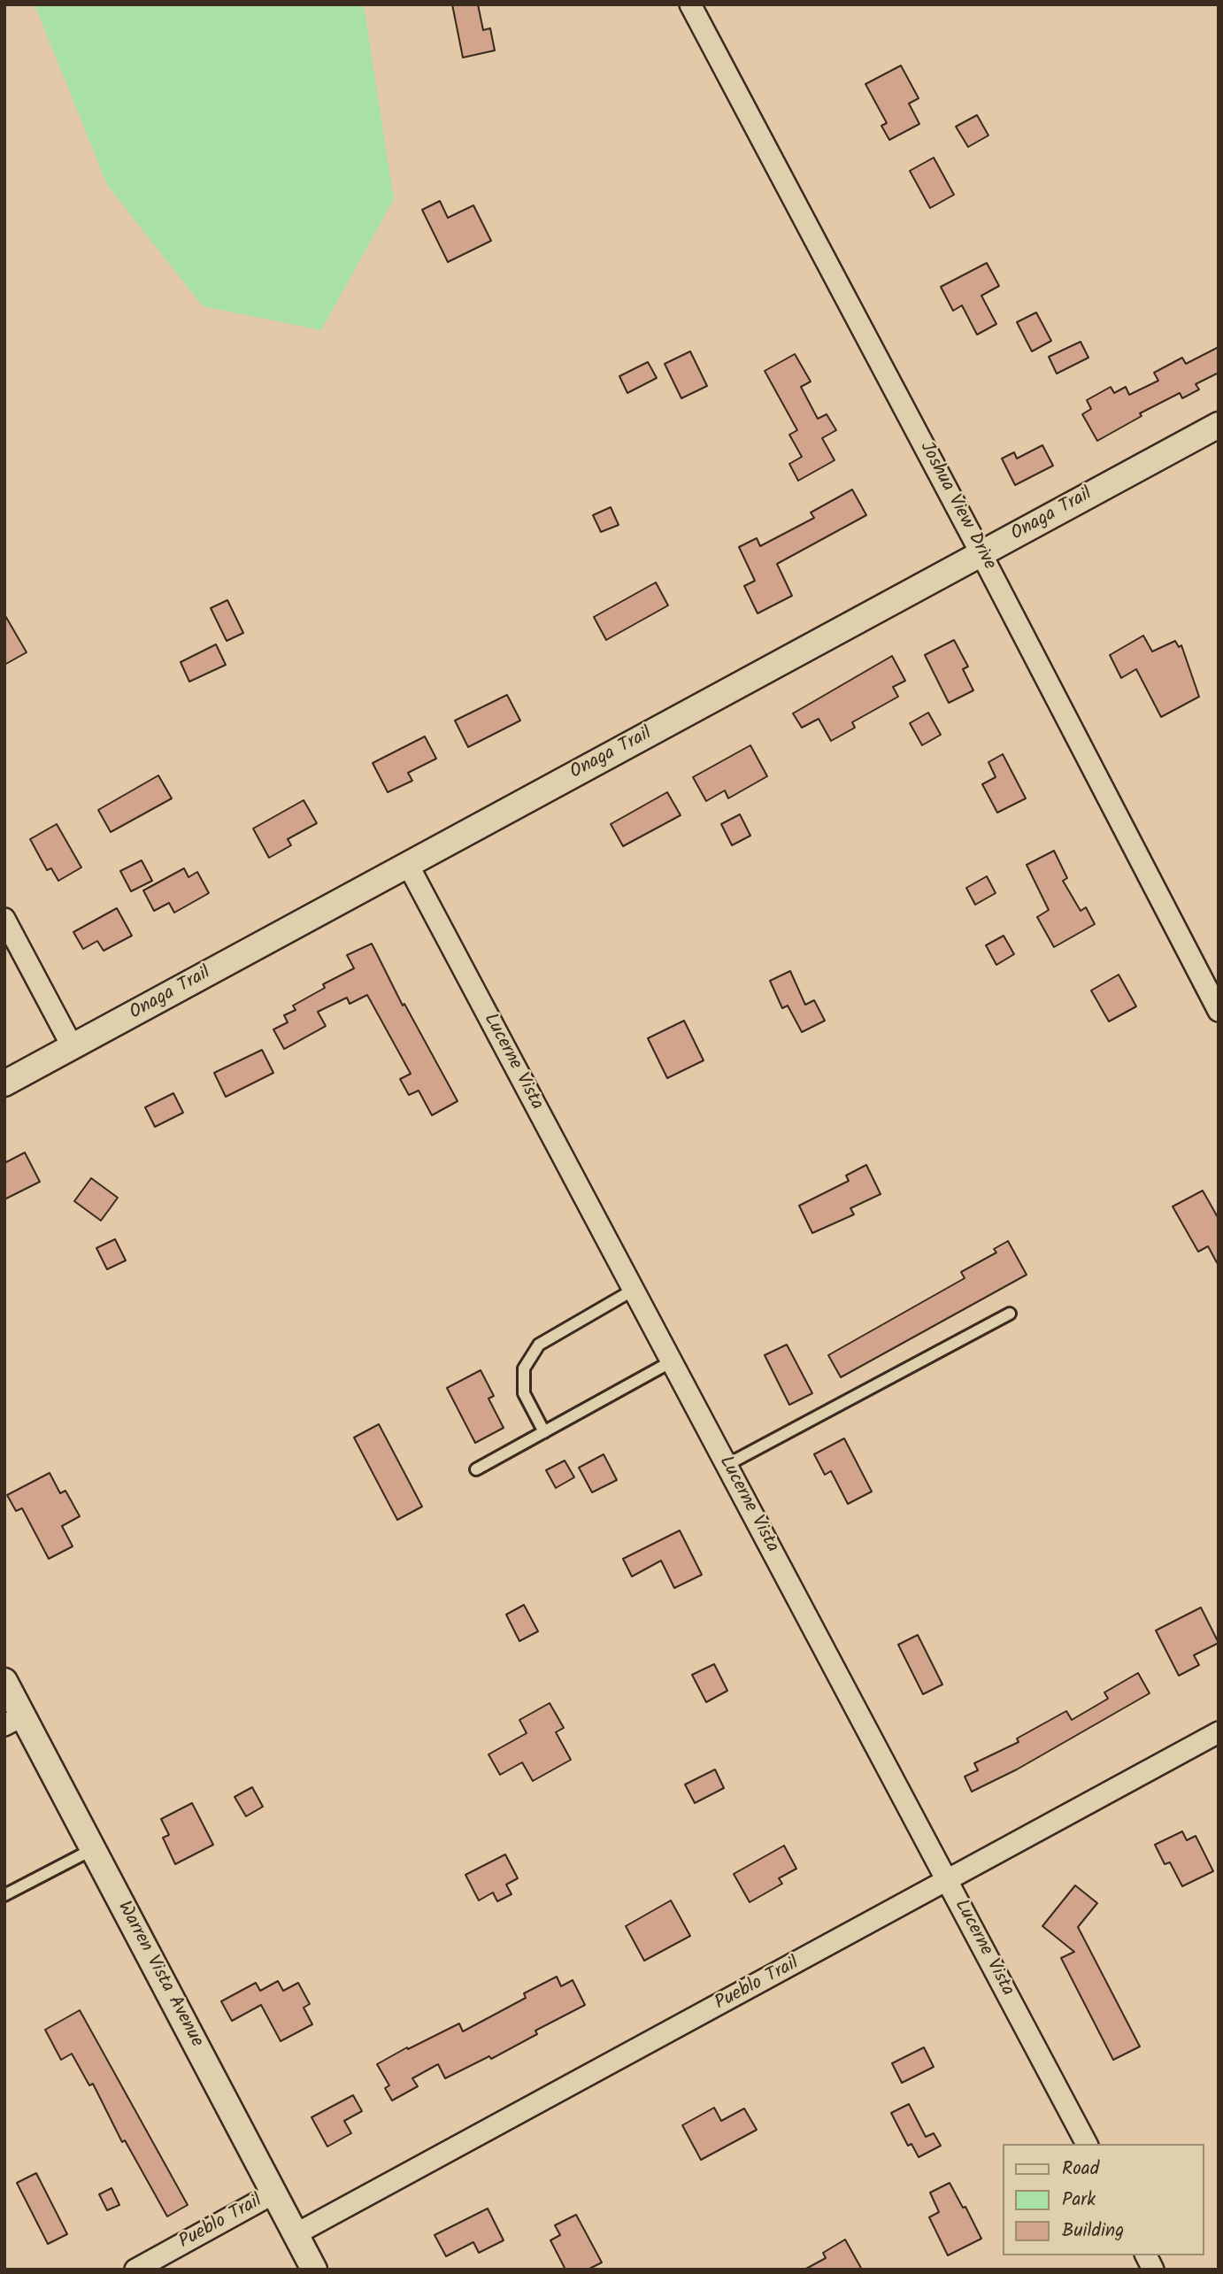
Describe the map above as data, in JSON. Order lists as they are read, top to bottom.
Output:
{
  "streets": {
    "street": [
      "Joshua View Drive",
      "Onaga Trail",
      "Lucerne Vista",
      "Warren Vista Avenue",
      "Pueblo Trail"
    ]
  },
  "crossings": [
    ["Joshua View Drive", "Onaga Trail"],
    ["Onaga Trail", "Lucerne Vista"],
    ["Lucerne Vista", "Pueblo Trail"],
    ["Warren Vista Avenue", "Pueblo Trail"]
  ],
  "legend": ["Road", "Park", "Building"]
}
